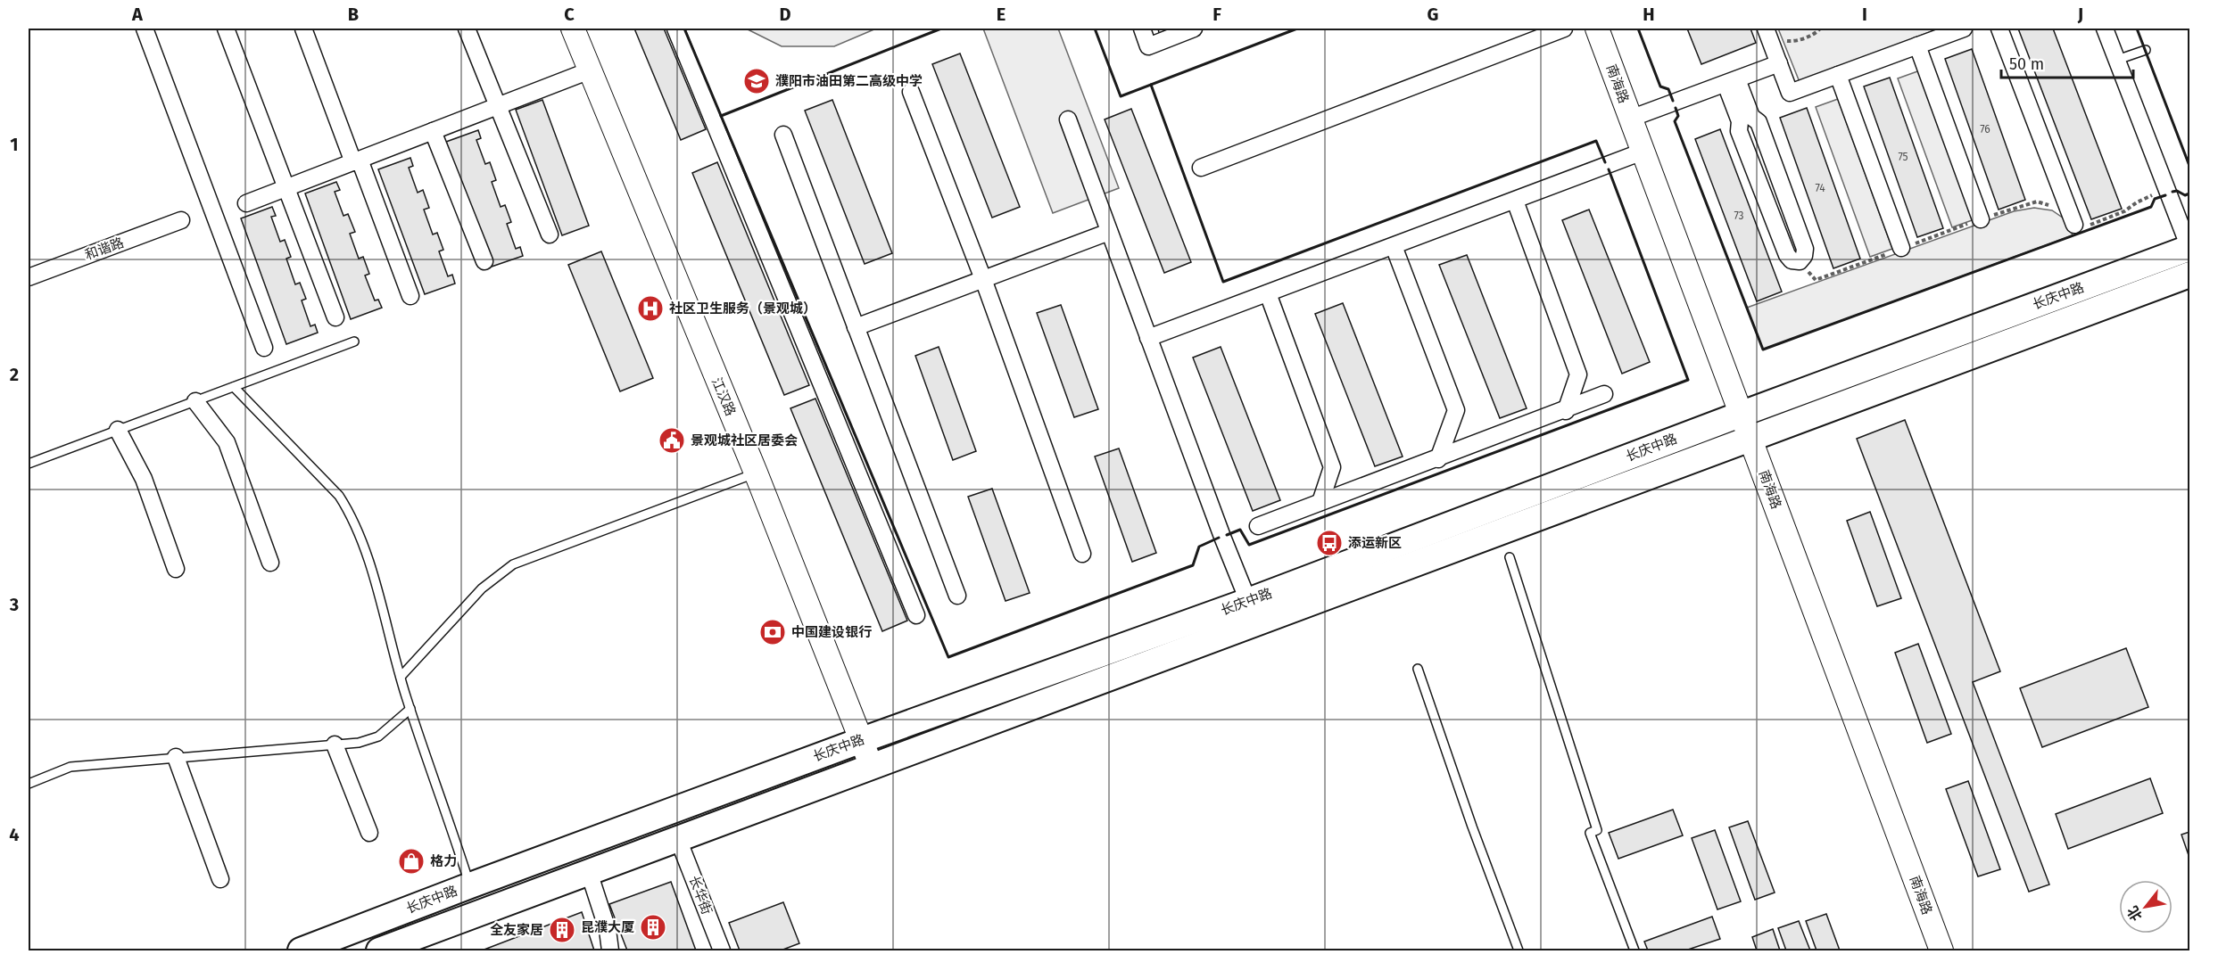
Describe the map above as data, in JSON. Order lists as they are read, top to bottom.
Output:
{
  "streets": {
    "main road": ["长庆中路"],
    "street": [
      "南海路",
      "和谐路",
      "江汉路",
      "长华街"
    ]
  },
  "crossings": [
    ["南海路", "长庆中路"],
    ["长庆中路", "江汉路"],
    ["长庆中路", "长华街"]
  ],
  "places": {
    "school or university": ["濮阳市油田第二高级中学"],
    "hospital": ["社区卫生服务（景观城）"],
    "public building": ["景观城社区居委会"],
    "bus stop": ["添运新区"],
    "bank": ["中国建设银行"],
    "shop": ["格力"],
    "building": ["昆濮大厦", "全友家居"]
  },
  "house_numbers": [
    "76",
    "75",
    "74",
    "73"
  ],
  "scale_bar": "50 m",
  "north": "bottom left",
  "grid": {
    "columns": [
      "A",
      "B",
      "C",
      "D",
      "E",
      "F",
      "G",
      "H",
      "I",
      "J"
    ],
    "rows": [
      "1",
      "2",
      "3",
      "4"
    ]
  }
}
